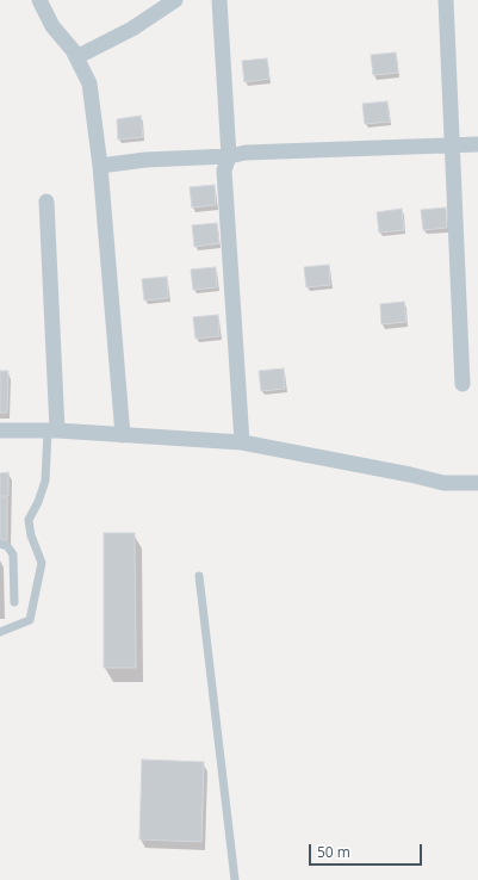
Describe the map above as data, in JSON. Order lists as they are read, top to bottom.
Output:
{
  "scale_bar": "50 m"
}
